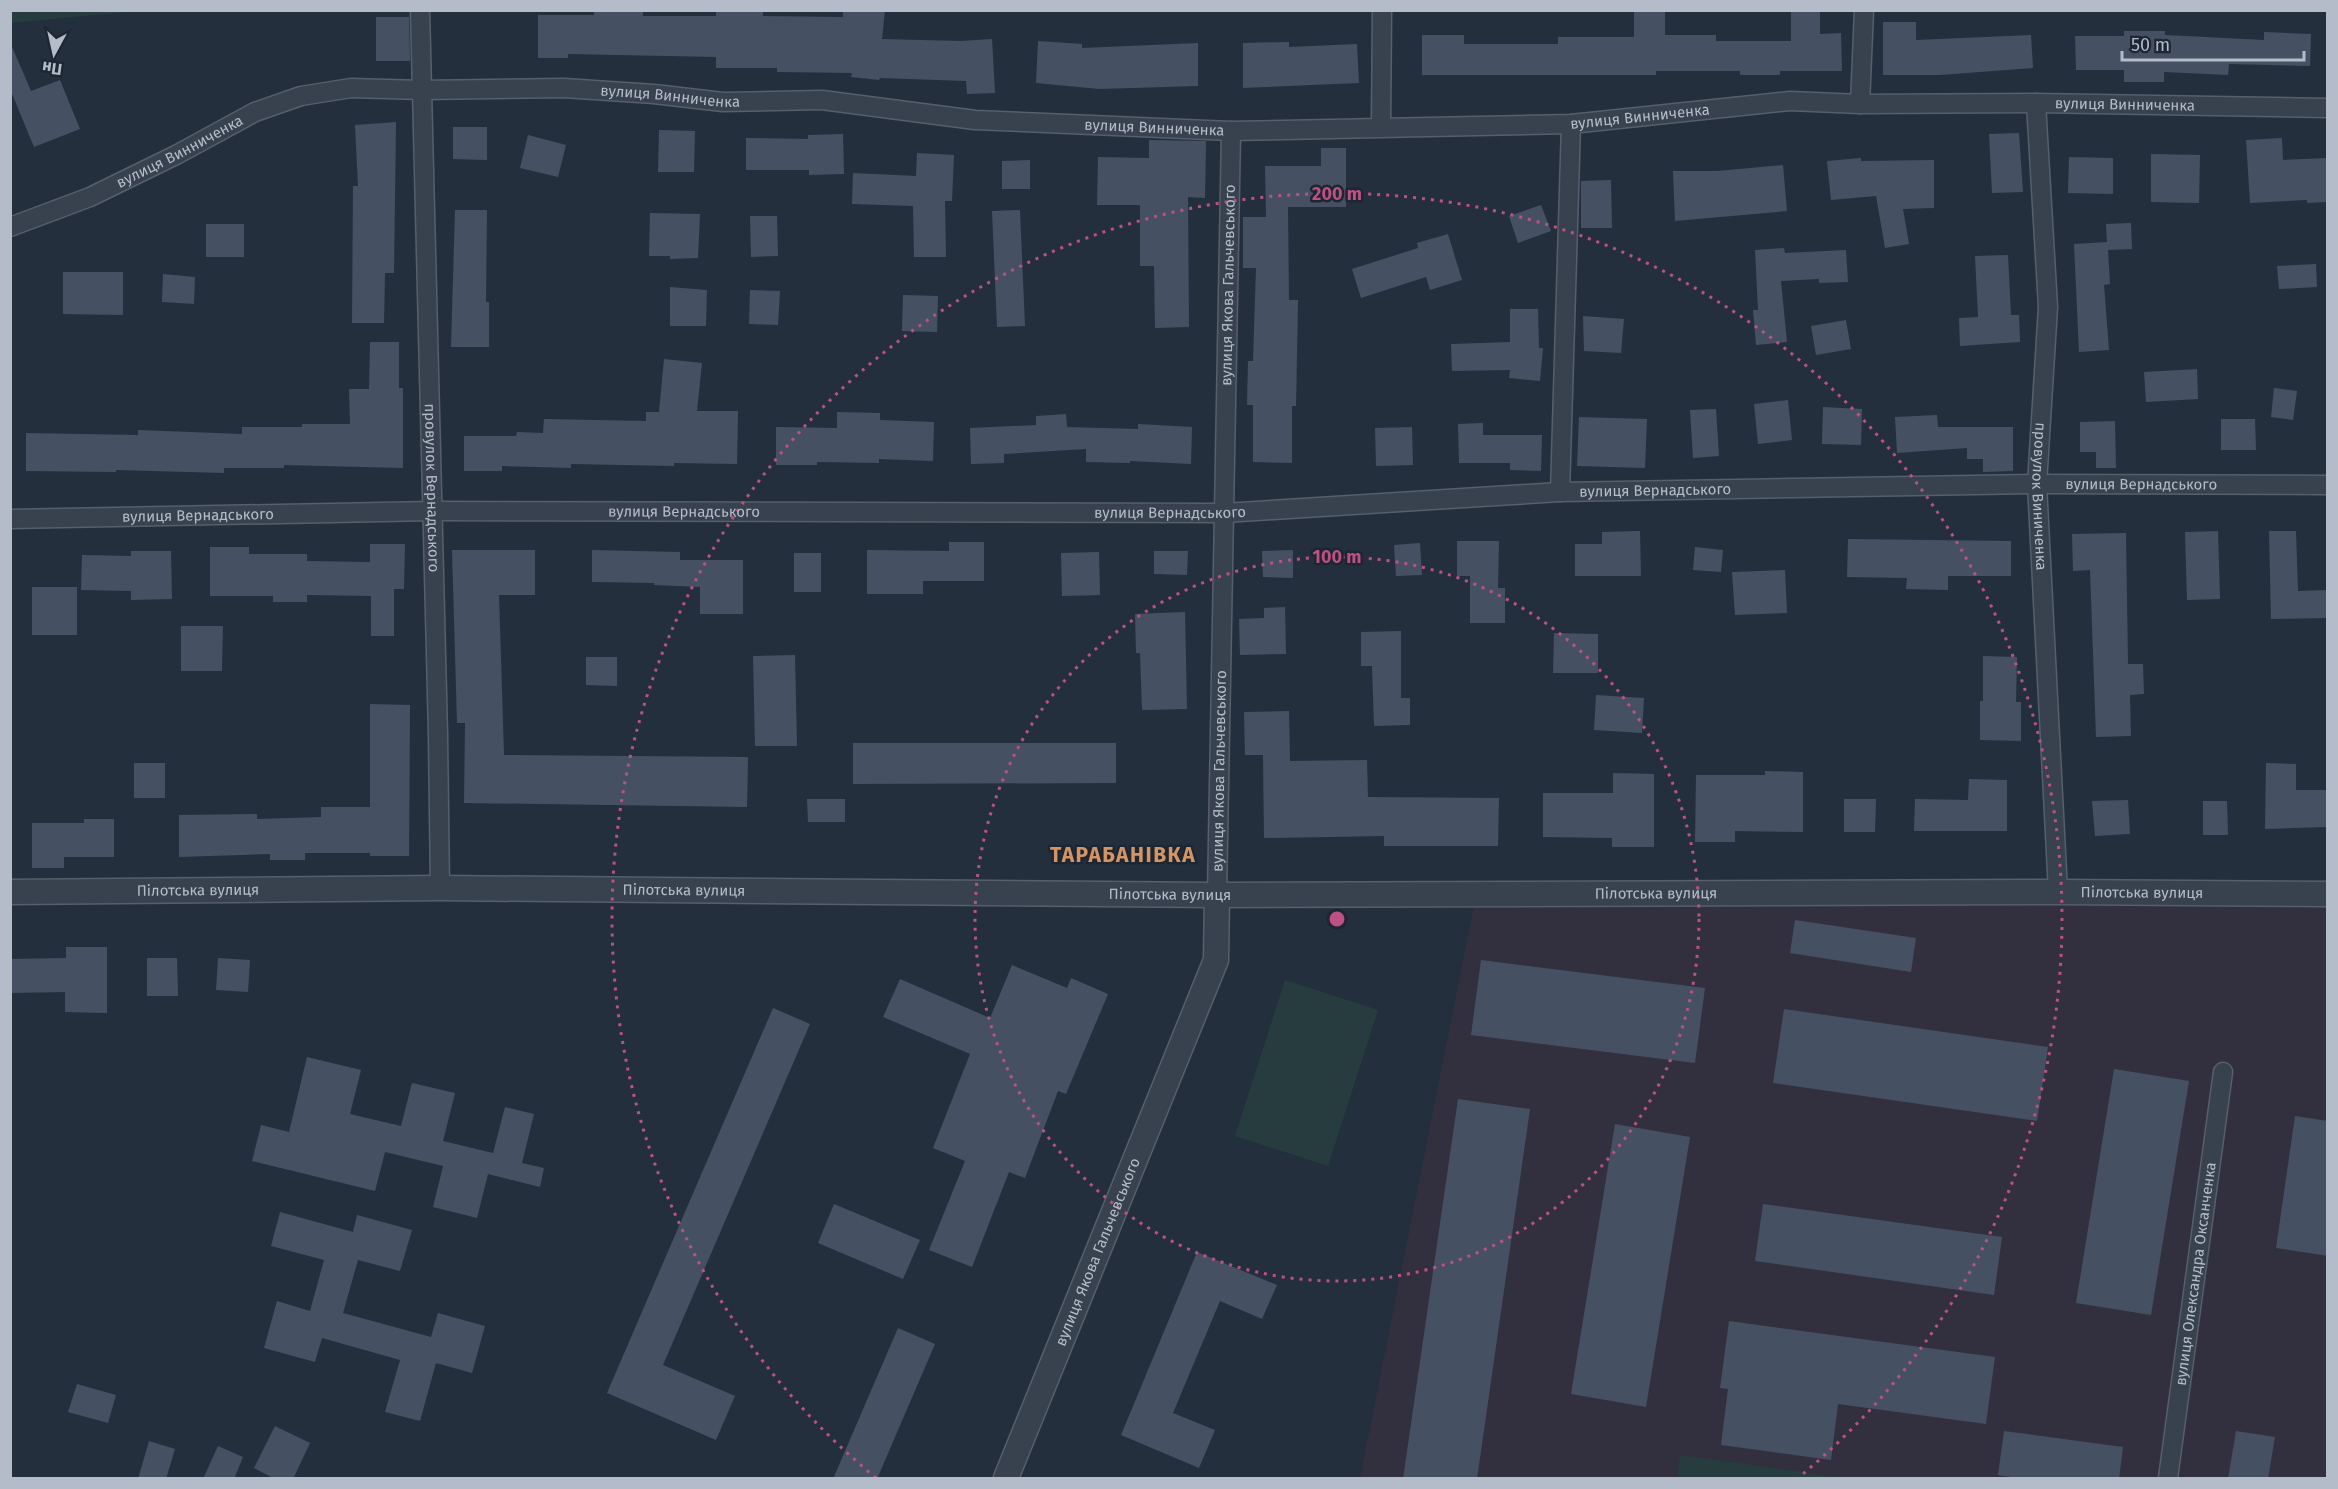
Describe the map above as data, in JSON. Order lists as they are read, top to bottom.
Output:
{
  "streets": {
    "street": [
      "вулиця Винниченка",
      "вулиця Якова Гальчевського",
      "вулиця Вернадського",
      "провулок Вернадського",
      "провулок Виниченка",
      "Пілотська вулиця",
      "вулиця Олександра Оксанченка"
    ]
  },
  "crossings": [
    ["вулиця Винниченка", "вулиця Якова Гальчевського"],
    ["вулиця Винниченка", "провулок Вернадського"],
    ["вулиця Винниченка", "провулок Виниченка"],
    ["вулиця Якова Гальчевського", "вулиця Вернадського"],
    ["вулиця Якова Гальчевського", "Пілотська вулиця"],
    ["вулиця Вернадського", "провулок Вернадського"],
    ["вулиця Вернадського", "провулок Виниченка"],
    ["провулок Вернадського", "Пілотська вулиця"],
    ["провулок Виниченка", "Пілотська вулиця"]
  ],
  "districts": ["ТАРАБАНІВКА"],
  "scale_bar": "50 m",
  "north": "bottom",
  "rings": ["200 m", "100 m"]
}
